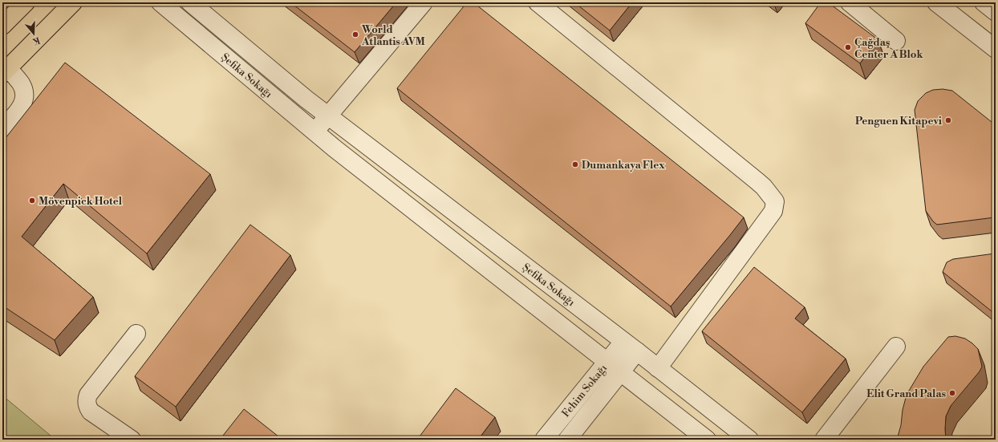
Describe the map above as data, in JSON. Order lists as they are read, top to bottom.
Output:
{
  "streets": {
    "street": ["Şefika Sokağı", "Fehim Sokağı"]
  },
  "crossings": [
    ["Şefika Sokağı", "Fehim Sokağı"]
  ],
  "places": [
    "World Atlantis AVM",
    "Çağdaş Center A Blok",
    "Penguen Kitapevi",
    "Dumankaya Flex",
    "Mövenpick Hotel",
    "Elit Grand Palas"
  ],
  "north": "bottom"
}
